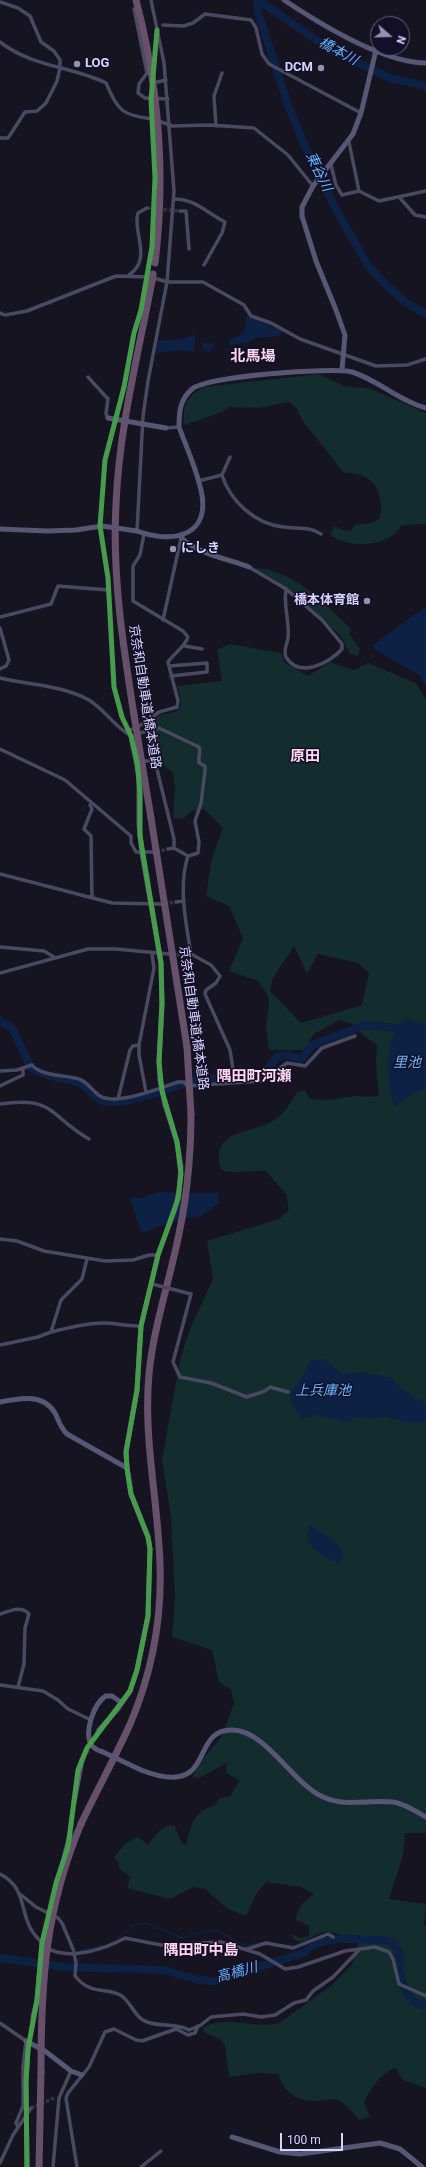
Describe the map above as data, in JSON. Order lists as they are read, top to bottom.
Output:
{
  "streets": {
    "highway": ["京奈和自動車道;橋本道路"]
  },
  "districts": [
    "北馬場",
    "原田",
    "隅田町河瀬",
    "隅田町中島"
  ],
  "water": [
    "橋本川",
    "東谷川",
    "里池",
    "上兵庫池",
    "高橋川"
  ],
  "places": [
    "LOG",
    "DCM",
    "にしき",
    "橋本体育館"
  ],
  "scale_bar": "100 m",
  "north": "right"
}
